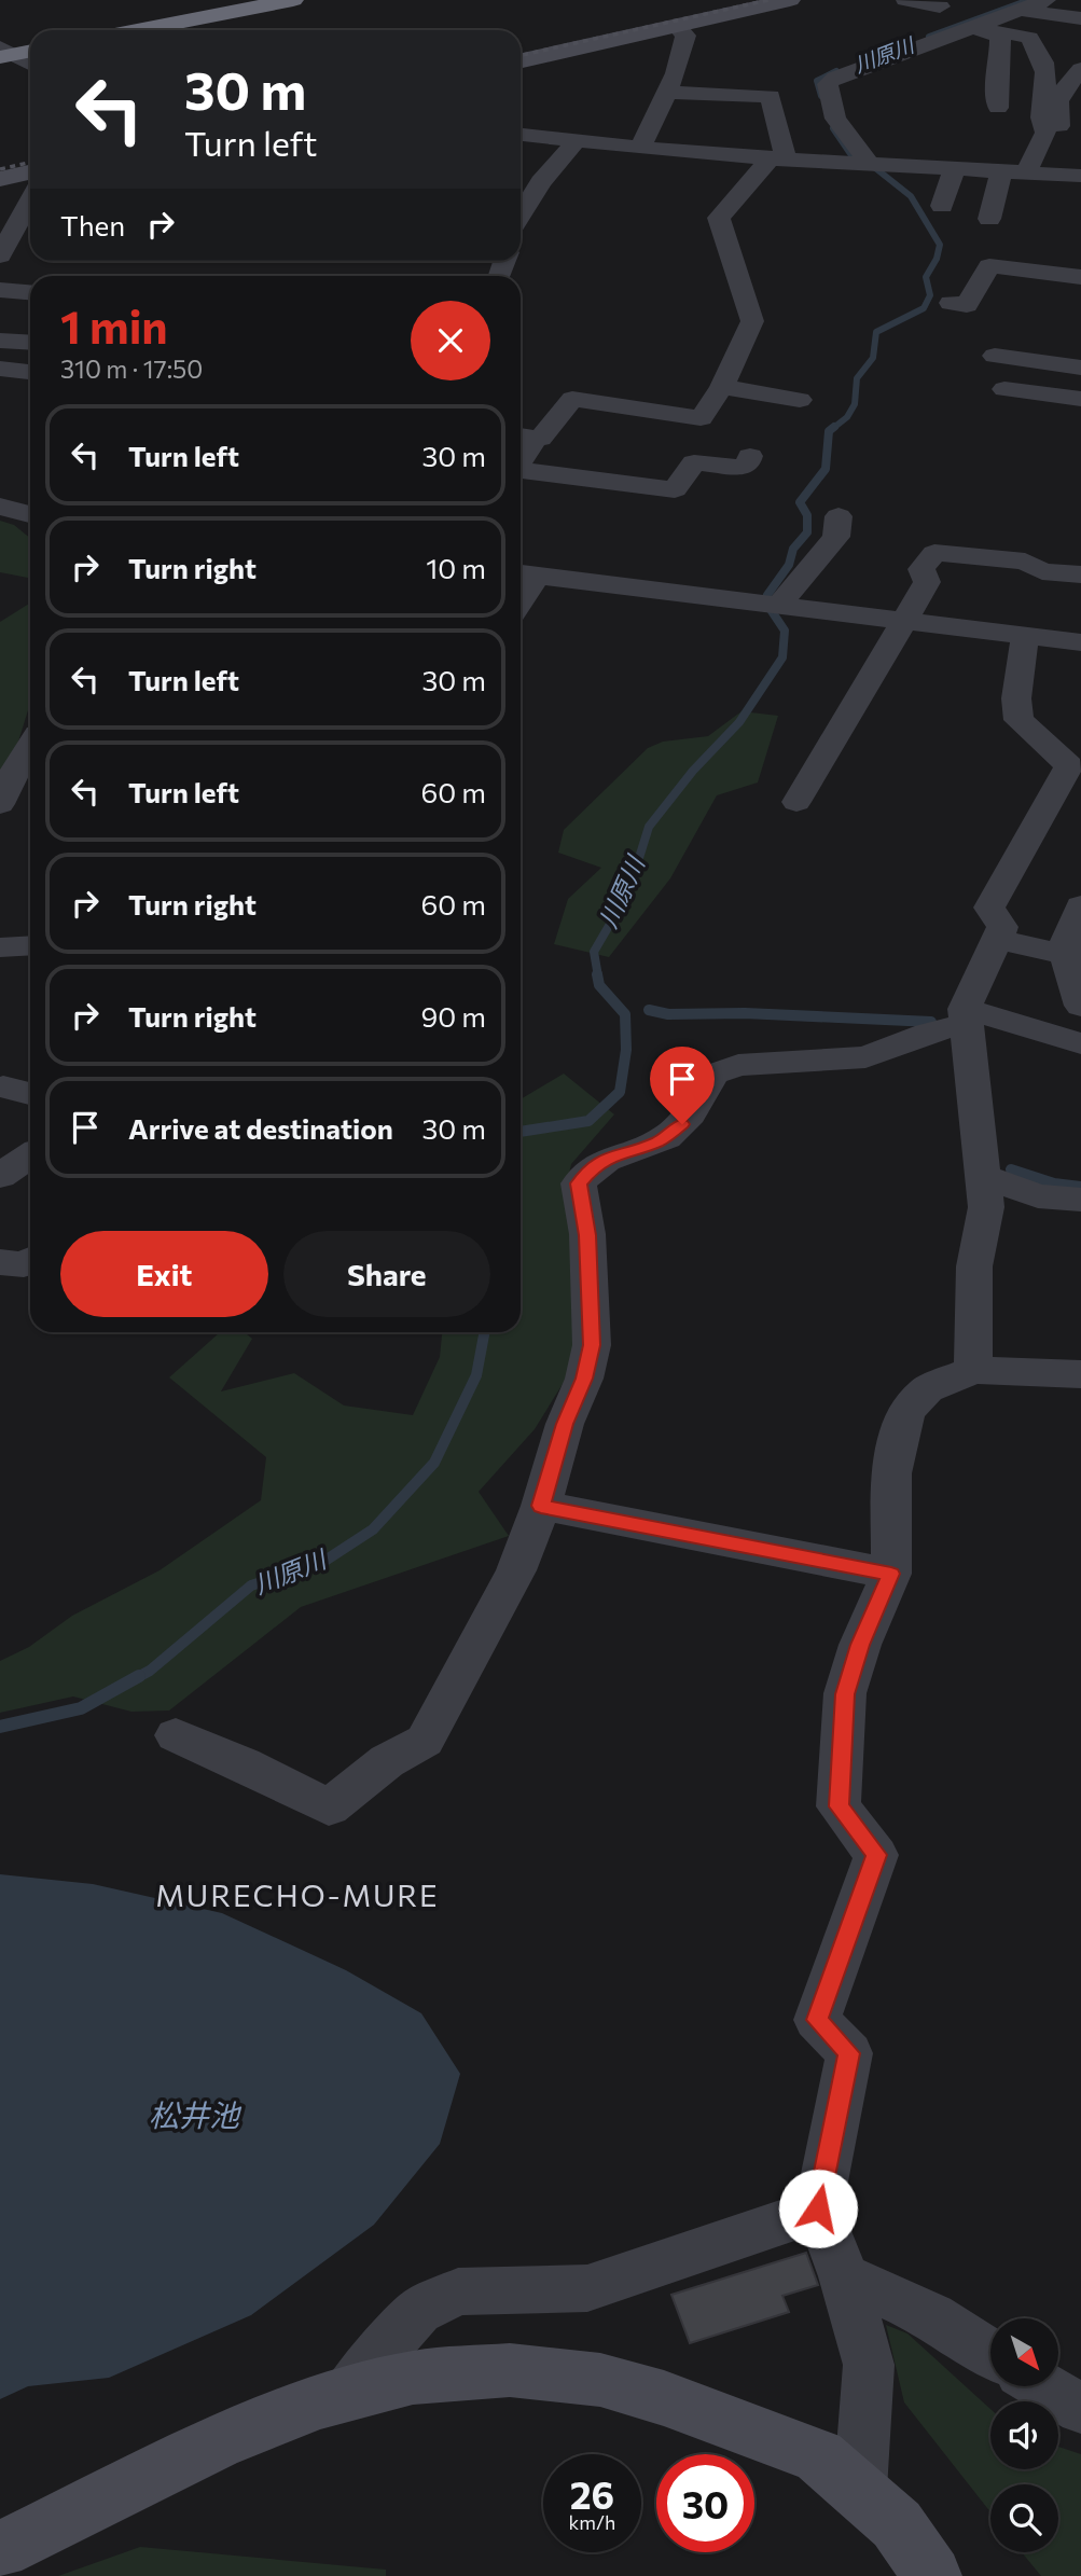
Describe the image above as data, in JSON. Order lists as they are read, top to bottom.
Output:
{
  "districts": ["MURECHO-MURE"],
  "water": ["川原川", "松井池"],
  "north": "bottom right",
  "page": {
    "turn": ["30 m", "Turn left"],
    "then": "Then",
    "heading": ["1 min", "310 m · 17:50"],
    "list": [
      {
        "name": "Turn left",
        "value": "30 m"
      },
      {
        "name": "Turn right",
        "value": "10 m"
      },
      {
        "name": "Turn left",
        "value": "30 m"
      },
      {
        "name": "Turn left",
        "value": "60 m"
      },
      {
        "name": "Turn right",
        "value": "60 m"
      },
      {
        "name": "Turn right",
        "value": "90 m"
      },
      {
        "name": "Arrive at destination",
        "value": "30 m"
      }
    ],
    "buttons": ["Exit", "Share"],
    "speed": "26 km/h",
    "limit": "30"
  }
}
